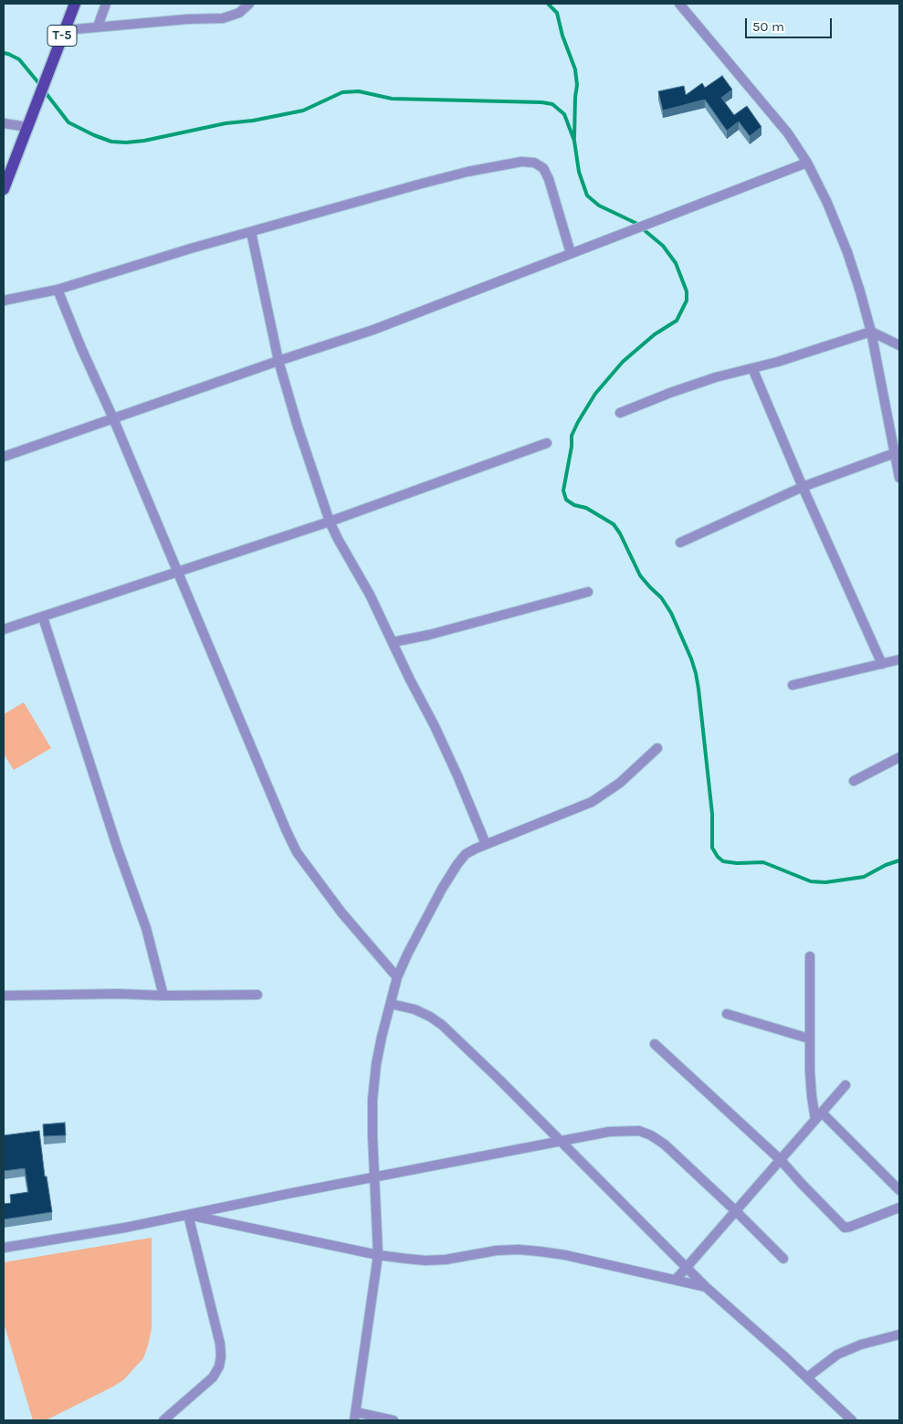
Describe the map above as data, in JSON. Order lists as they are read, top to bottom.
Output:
{
  "streets": {
    "main road": ["T-5"]
  },
  "scale_bar": "50 m"
}
